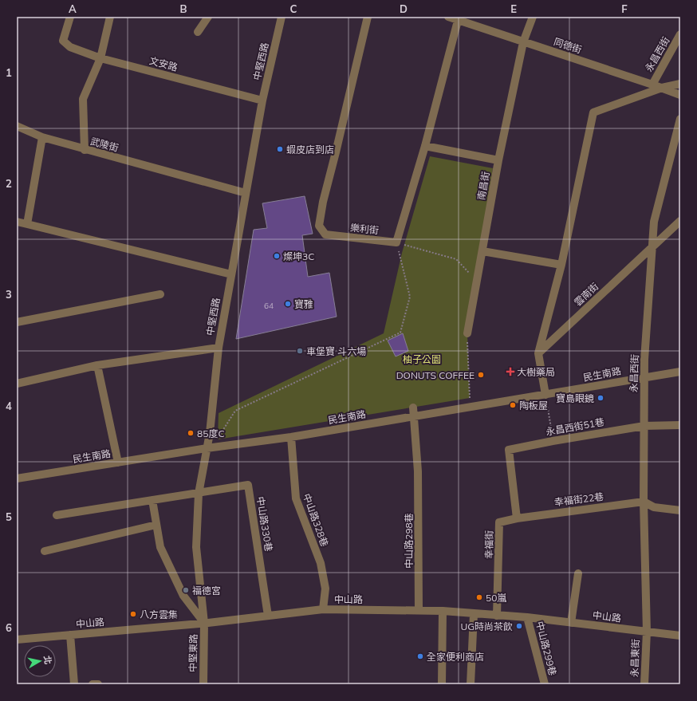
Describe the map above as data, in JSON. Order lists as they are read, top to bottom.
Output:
{
  "streets": {
    "street": [
      "同德街",
      "永昌西街",
      "中堅西路",
      "文安路",
      "武陵街",
      "南昌街",
      "樂利街",
      "雲南街",
      "民生南路",
      "永昌西街51巷",
      "幸福街22巷",
      "中山路328巷",
      "中山路330巷",
      "中山路298巷",
      "幸福街",
      "中山路",
      "中山路299巷",
      "中堅東路",
      "永昌東街"
    ]
  },
  "crossings": [
    ["同德街", "永昌西街"],
    ["同德街", "南昌街"],
    ["永昌西街", "雲南街"],
    ["永昌西街", "民生南路"],
    ["永昌西街", "永昌西街51巷"],
    ["永昌西街", "幸福街22巷"],
    ["永昌西街", "中山路"],
    ["永昌西街", "永昌東街"],
    ["中堅西路", "文安路"],
    ["中堅西路", "武陵街"],
    ["中堅西路", "民生南路"],
    ["中堅西路", "中山路330巷"],
    ["中堅西路", "中山路"],
    ["中堅西路", "中堅東路"],
    ["民生南路", "中山路328巷"],
    ["民生南路", "中山路298巷"],
    ["永昌西街51巷", "幸福街22巷"],
    ["永昌西街51巷", "幸福街"],
    ["幸福街22巷", "幸福街"],
    ["中山路328巷", "中山路"],
    ["中山路330巷", "中山路"],
    ["中山路298巷", "中山路"],
    ["幸福街", "中山路"],
    ["中山路", "中山路299巷"],
    ["中山路", "中堅東路"],
    ["中山路", "永昌東街"]
  ],
  "parks": ["柚子公園"],
  "places": {
    "other": [
      "蝦皮店到店",
      "燦坤3C",
      "寶雅",
      "車堡寶 斗六場",
      "DONUTS COFFEE",
      "寶島眼鏡",
      "陶板屋",
      "85度C",
      "福德宮",
      "50嵐",
      "八方雲集",
      "UG時尚茶飲",
      "全家便利商店"
    ],
    "health": ["大樹藥局"]
  },
  "house_numbers": ["64"],
  "north": "right",
  "grid": {
    "columns": [
      "A",
      "B",
      "C",
      "D",
      "E",
      "F"
    ],
    "rows": [
      "1",
      "2",
      "3",
      "4",
      "5",
      "6"
    ]
  }
}
